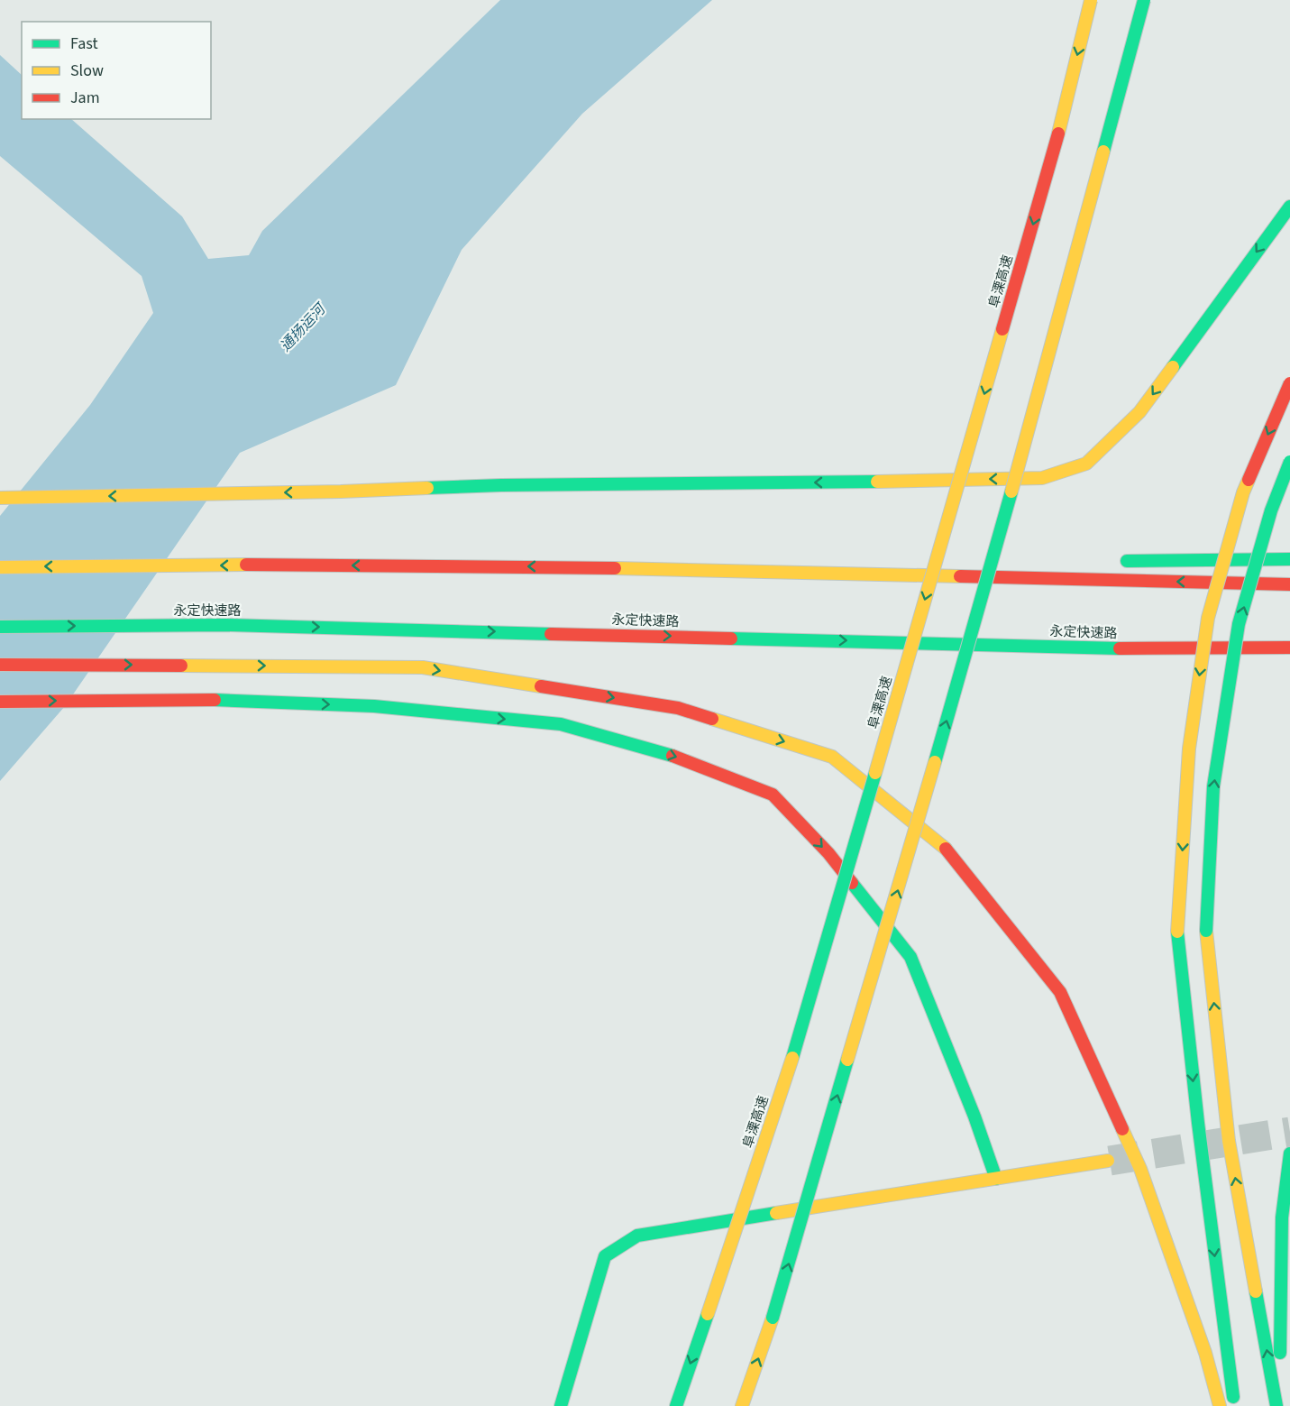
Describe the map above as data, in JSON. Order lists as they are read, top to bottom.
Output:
{
  "streets": {
    "main road": ["阜溧高速", "永定快速路"]
  },
  "water": ["通扬运河"],
  "legend": ["Fast", "Slow", "Jam"]
}
